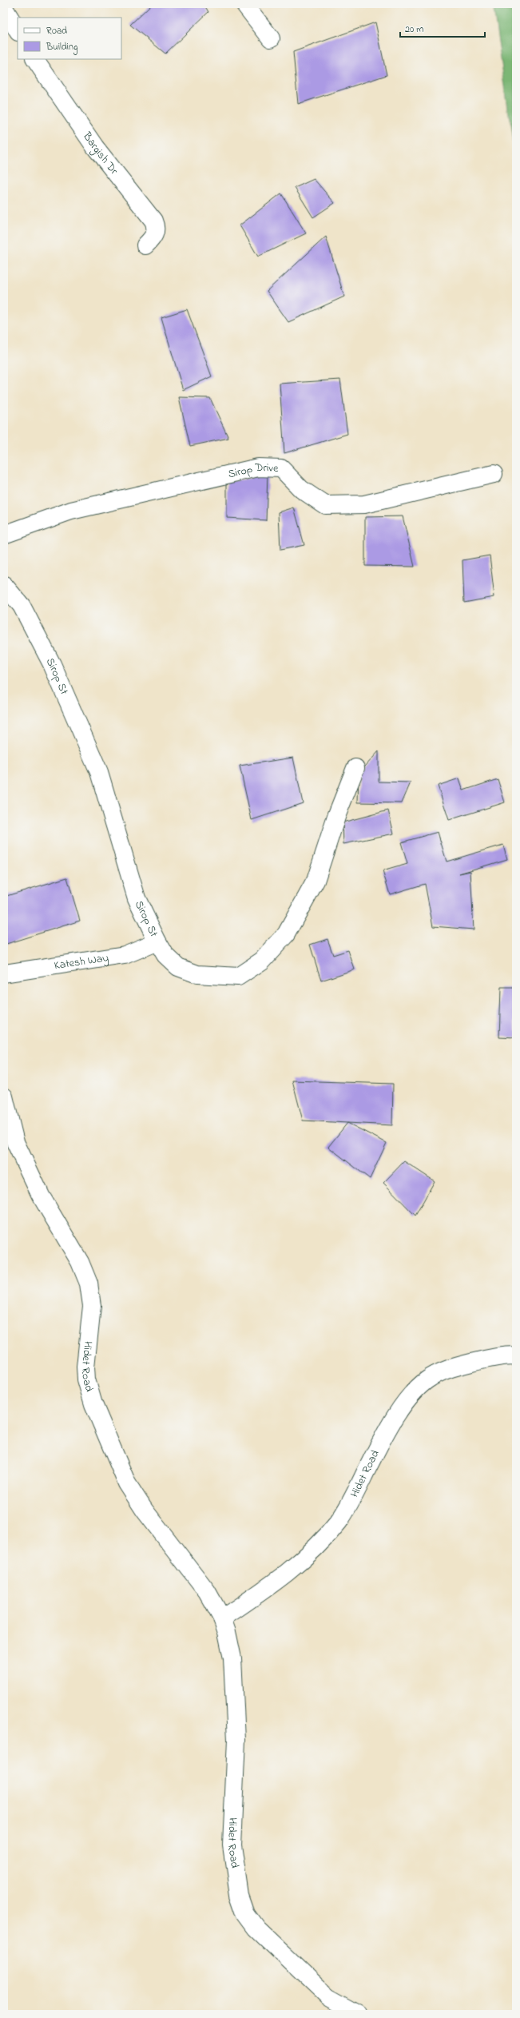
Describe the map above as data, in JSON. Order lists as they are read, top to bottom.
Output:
{
  "streets": {
    "street": [
      "Bargish Dr",
      "Sirop Drive",
      "Sirop St",
      "Katesh Way",
      "Hidet Road"
    ]
  },
  "crossings": [
    ["Sirop St", "Katesh Way"]
  ],
  "legend": ["Road", "Building"],
  "scale_bar": "20 m"
}
